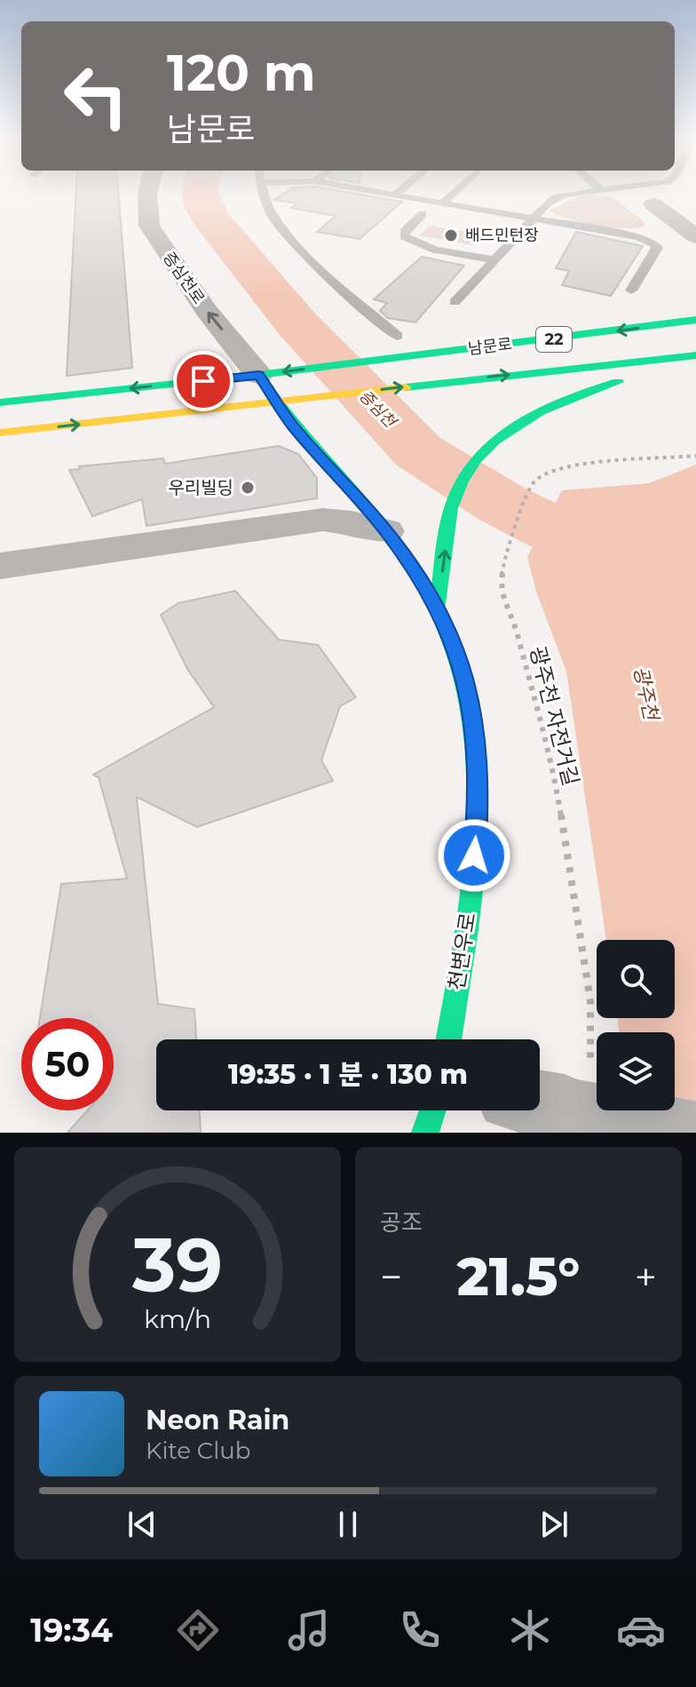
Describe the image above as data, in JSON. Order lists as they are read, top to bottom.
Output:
{
  "streets": {
    "main road": ["22", "남문로", "천변우로"],
    "street": ["증심천로"],
    "path": ["광주천 자전거길"]
  },
  "crossings": [
    ["증심천로", "22"],
    ["증심천로", "남문로"],
    ["증심천로", "천변우로"],
    ["22", "남문로"],
    ["22", "천변우로"],
    ["남문로", "천변우로"]
  ],
  "one_way": ["증심천로"],
  "water": ["증심천", "광주천"],
  "places": ["배드민턴장", "우리빌딩"],
  "page": {
    "turn": ["120 m", "남문로"],
    "limit": "50",
    "trip": "19:35 · 1 분 · 130 m",
    "tile": "공조",
    "heat": ["−", "21.5°", "+"],
    "song": ["Neon Rain", "Kite Club"],
    "tabs": "19:34",
    "gauge": ["39", "km/h"]
  }
}
